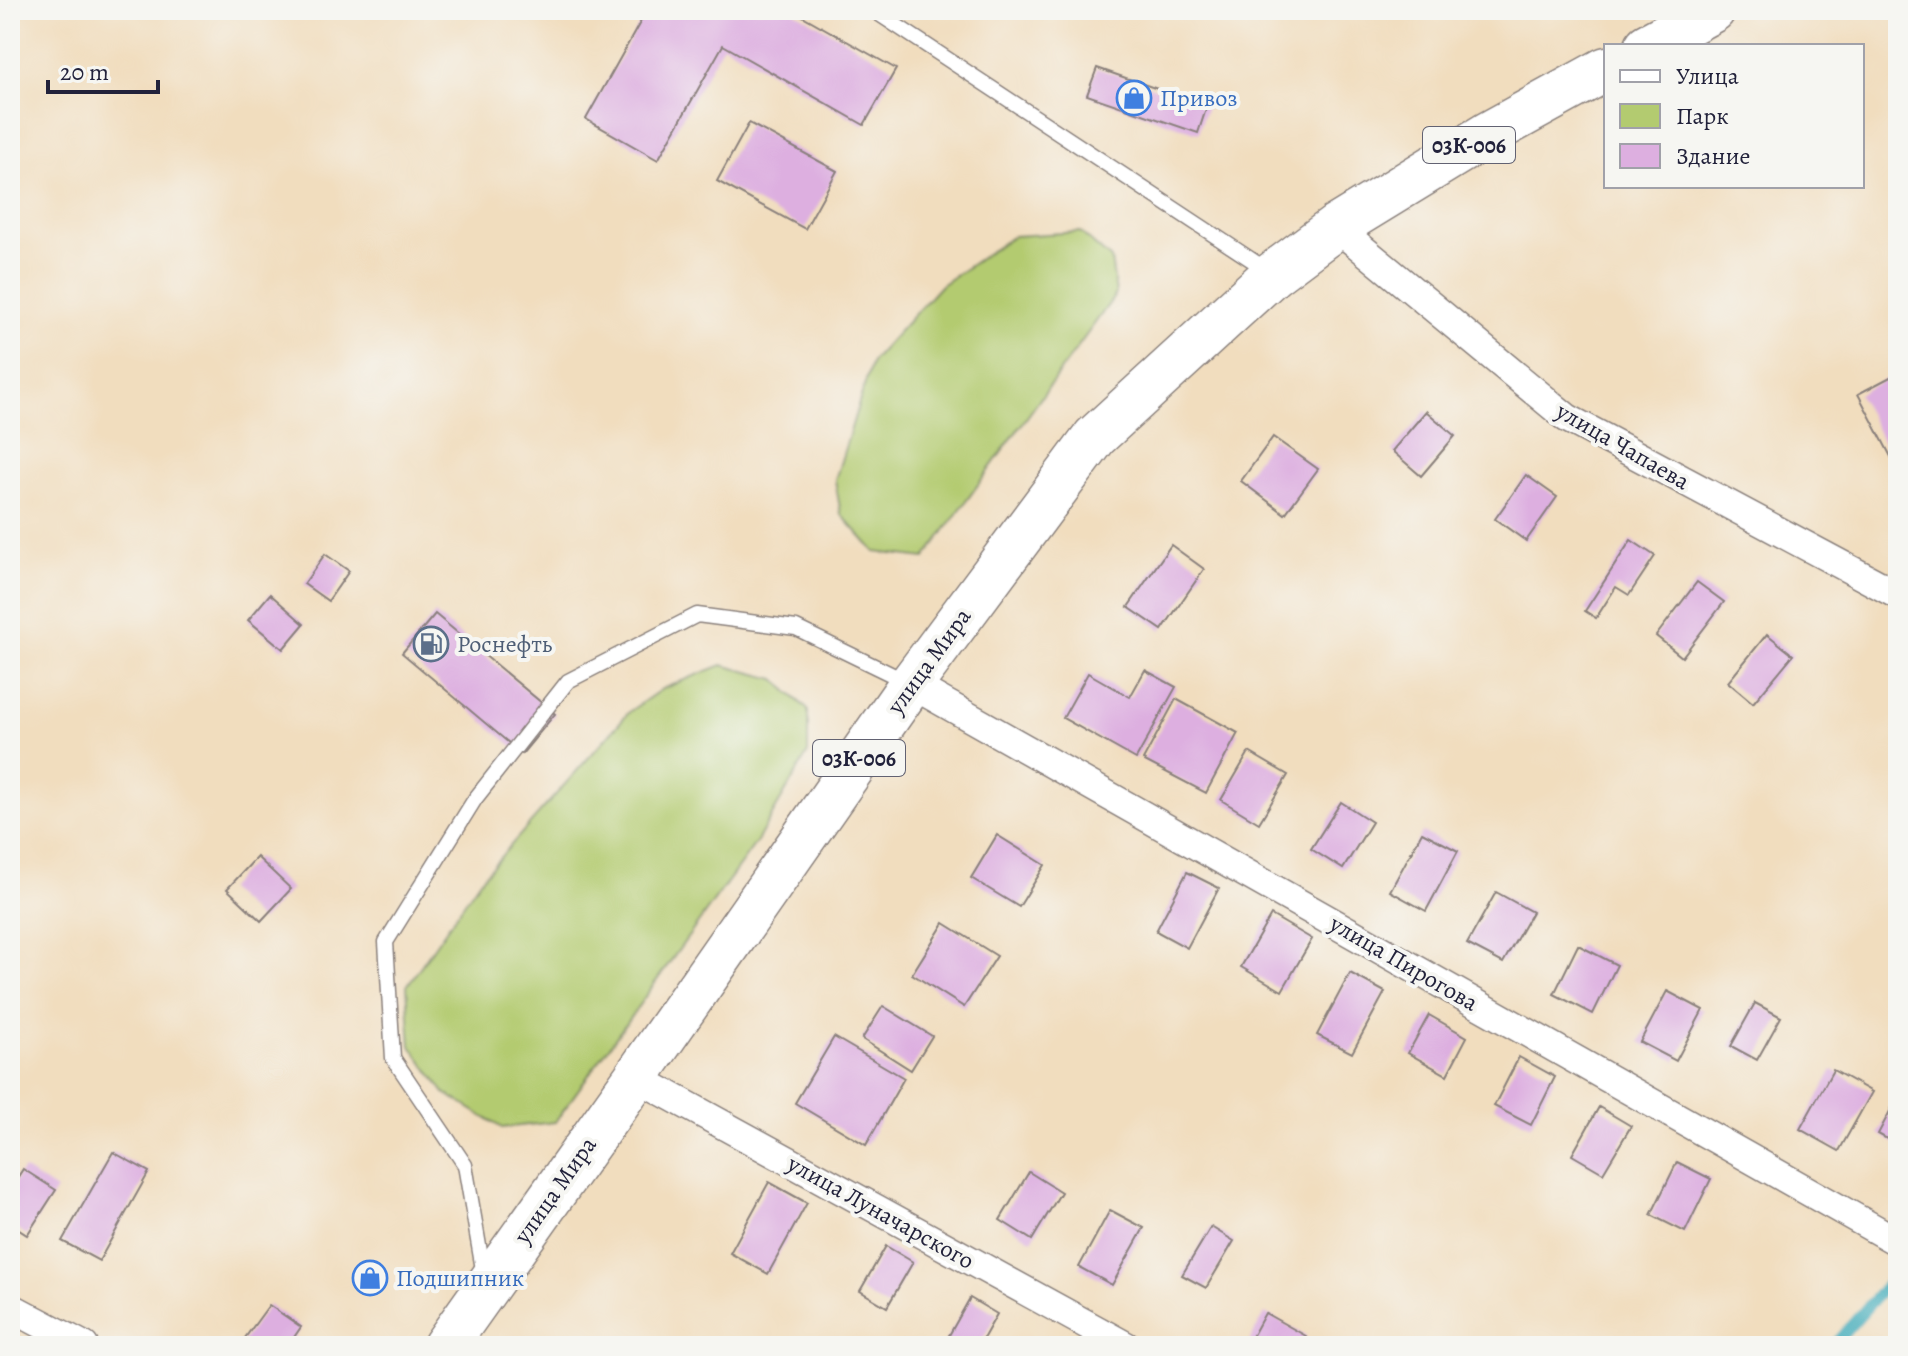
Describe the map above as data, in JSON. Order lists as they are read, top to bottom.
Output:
{
  "streets": {
    "main road": ["03К-006", "улица Мира"],
    "street": ["улица Чапаева", "улица Пирогова", "улица Луначарского"]
  },
  "crossings": [
    ["03К-006", "улица Чапаева"],
    ["03К-006", "улица Мира"],
    ["улица Чапаева", "улица Мира"],
    ["улица Мира", "улица Пирогова"],
    ["улица Мира", "улица Луначарского"]
  ],
  "places": {
    "shop": ["Привоз", "Подшипник"],
    "fuel station": ["Роснефть"]
  },
  "legend": ["Улица", "Парк", "Здание"],
  "scale_bar": "20 m"
}
